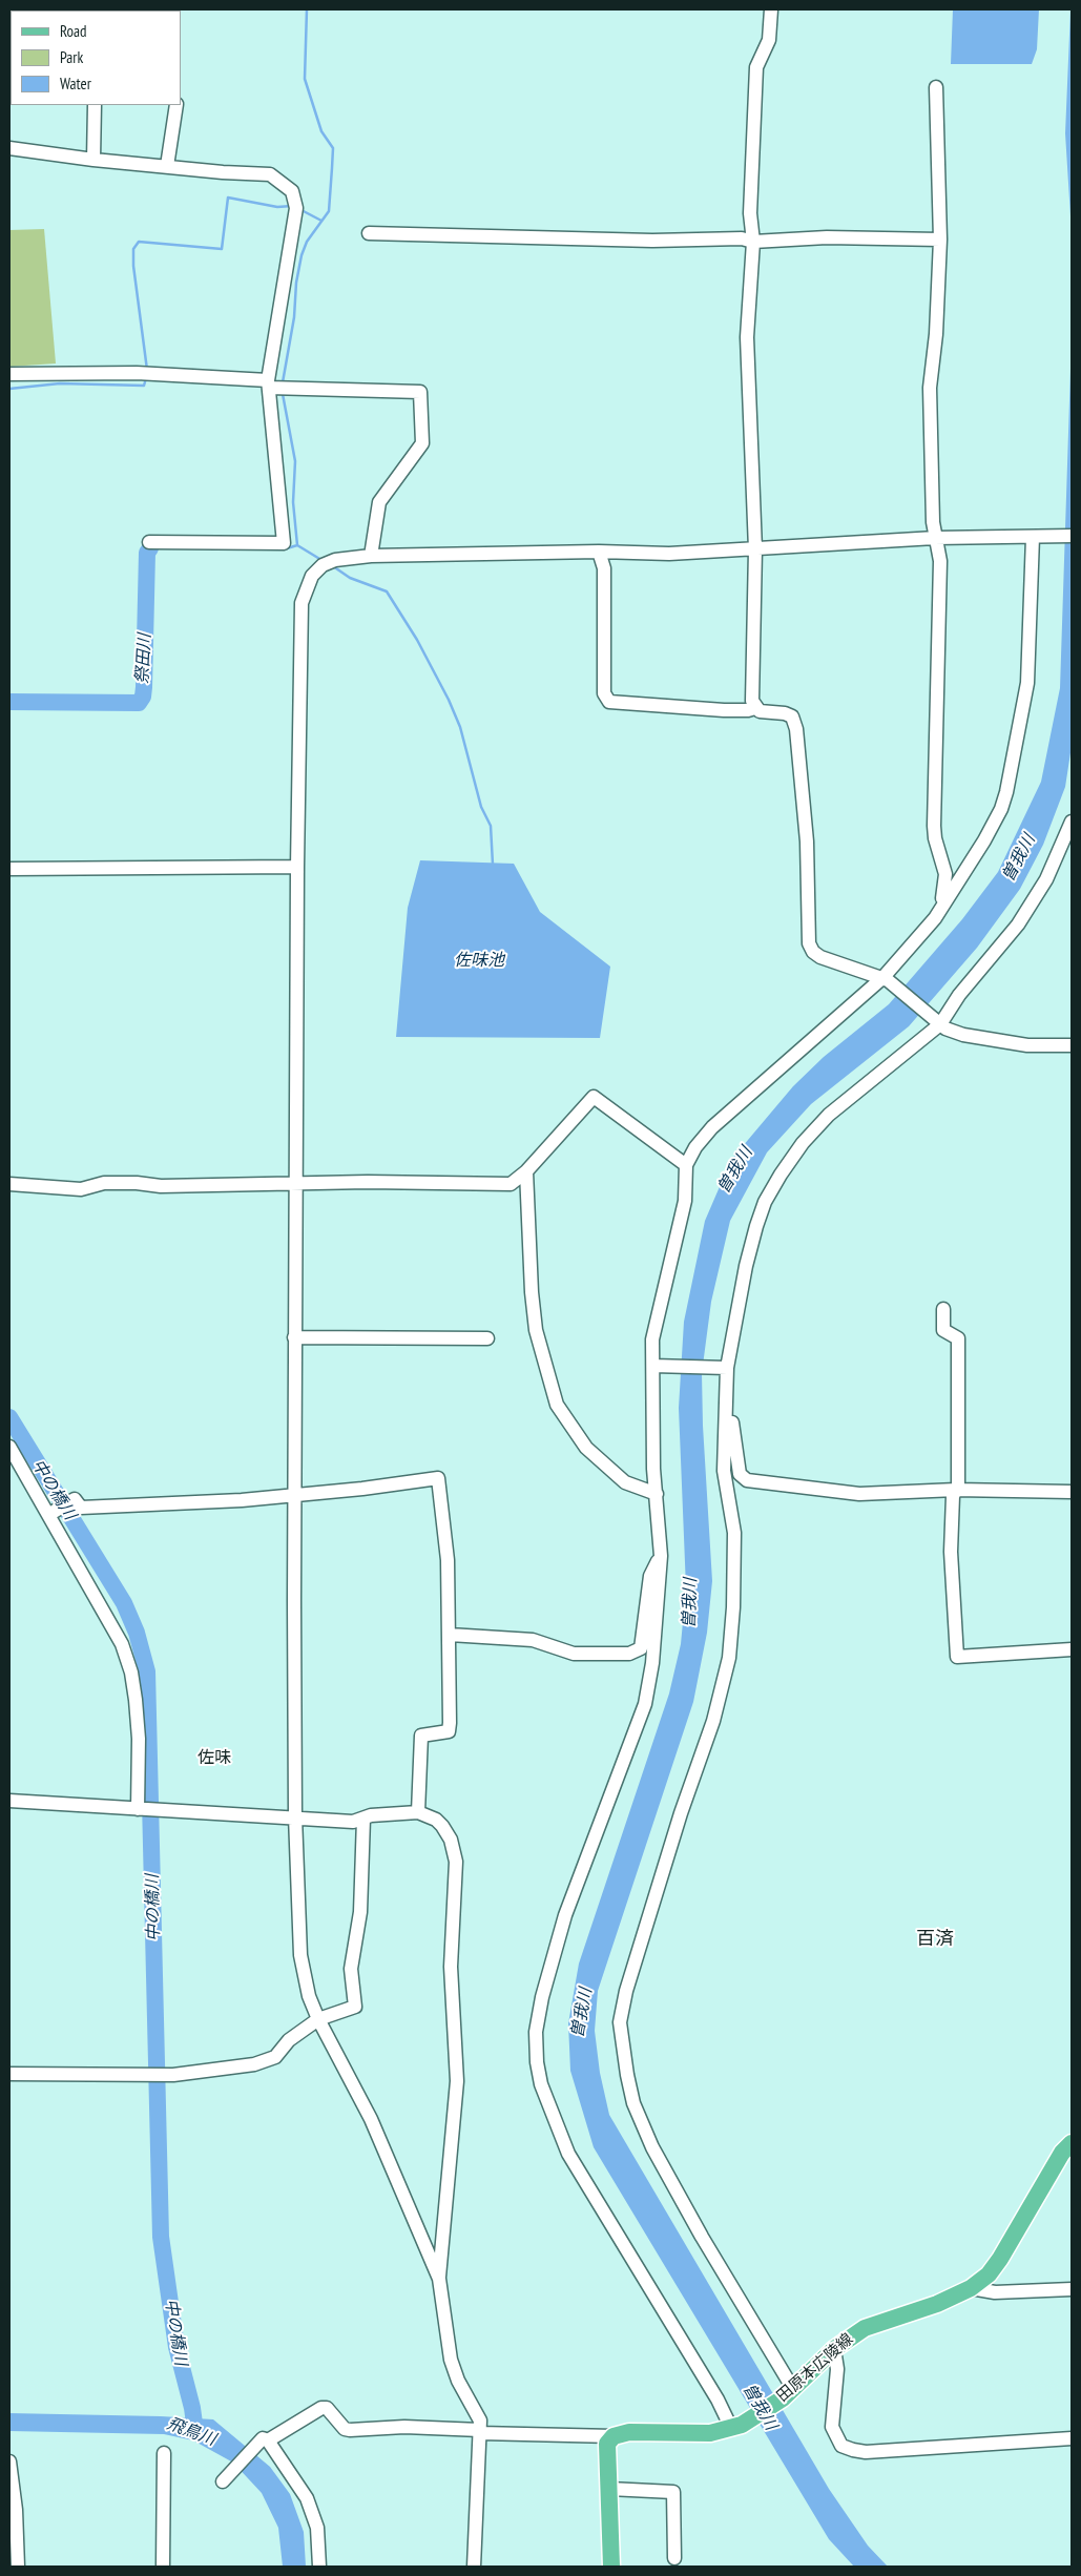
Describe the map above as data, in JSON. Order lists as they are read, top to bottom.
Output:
{
  "streets": {
    "main road": ["田原本広陵線"]
  },
  "districts": ["佐味", "百済"],
  "water": [
    "祭田川",
    "曽我川",
    "佐味池",
    "中の橋川",
    "飛鳥川"
  ],
  "legend": ["Road", "Park", "Water"]
}
